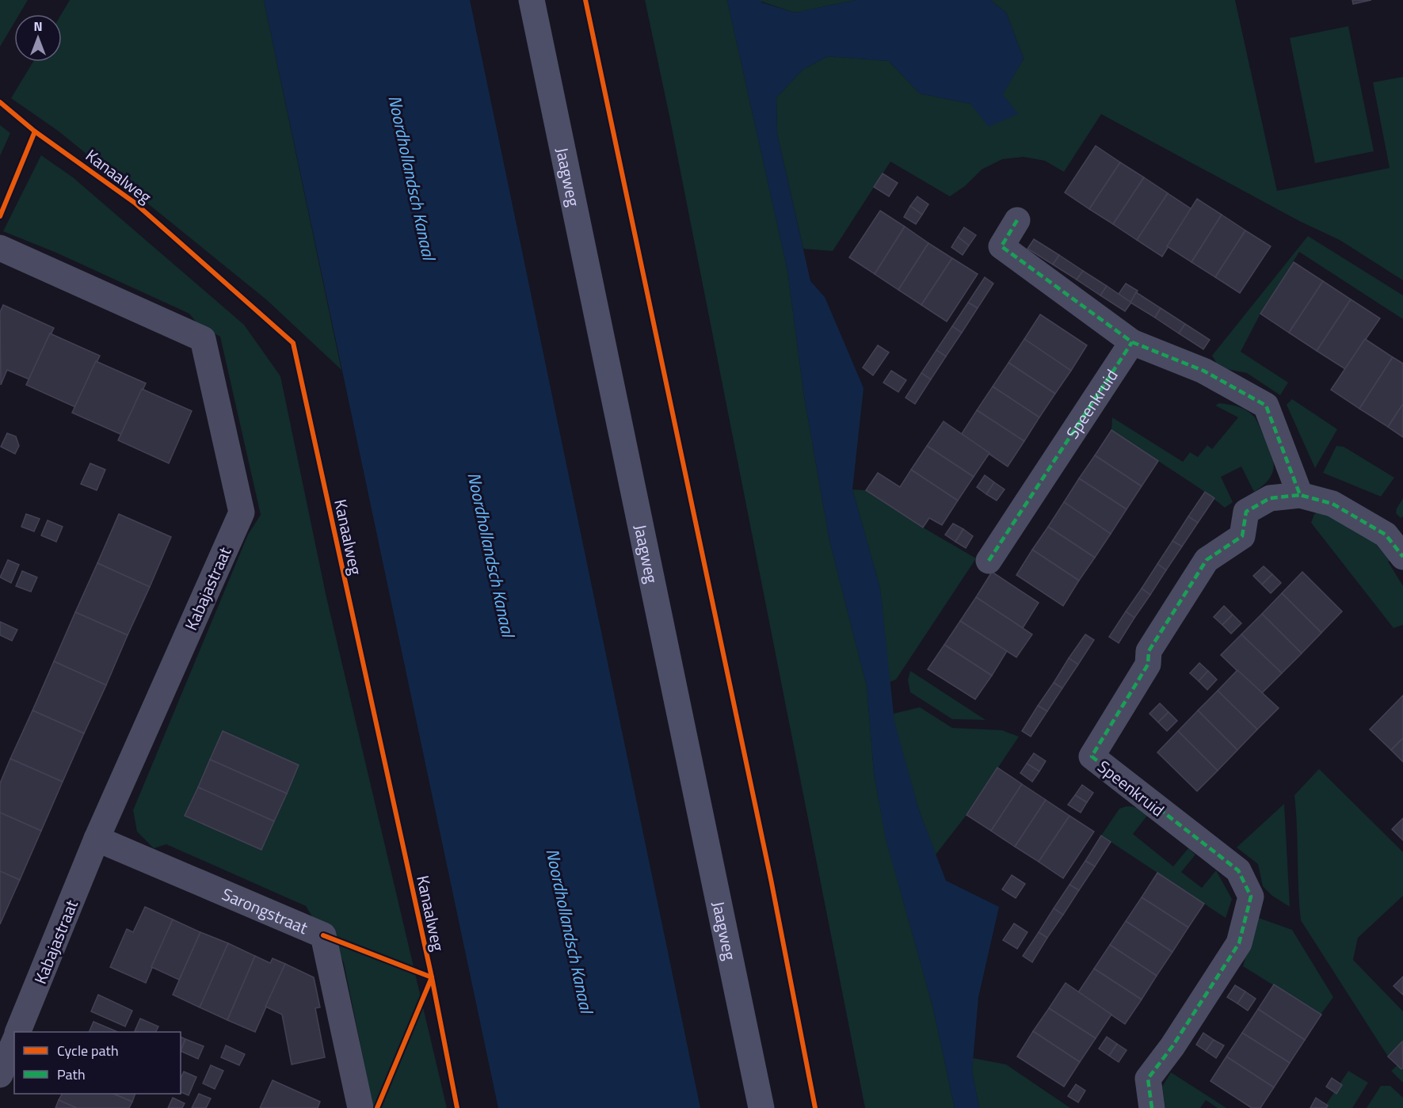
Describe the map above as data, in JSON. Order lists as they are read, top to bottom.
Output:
{
  "streets": {
    "main road": ["Jaagweg"],
    "street": ["Speenkruid", "Kabajastraat", "Sarongstraat"],
    "cycle path": ["Kanaalweg"]
  },
  "crossings": [
    ["Kabajastraat", "Sarongstraat"]
  ],
  "water": ["Noordhollandsch Kanaal"],
  "legend": ["Cycle path", "Path"],
  "north": "top"
}
